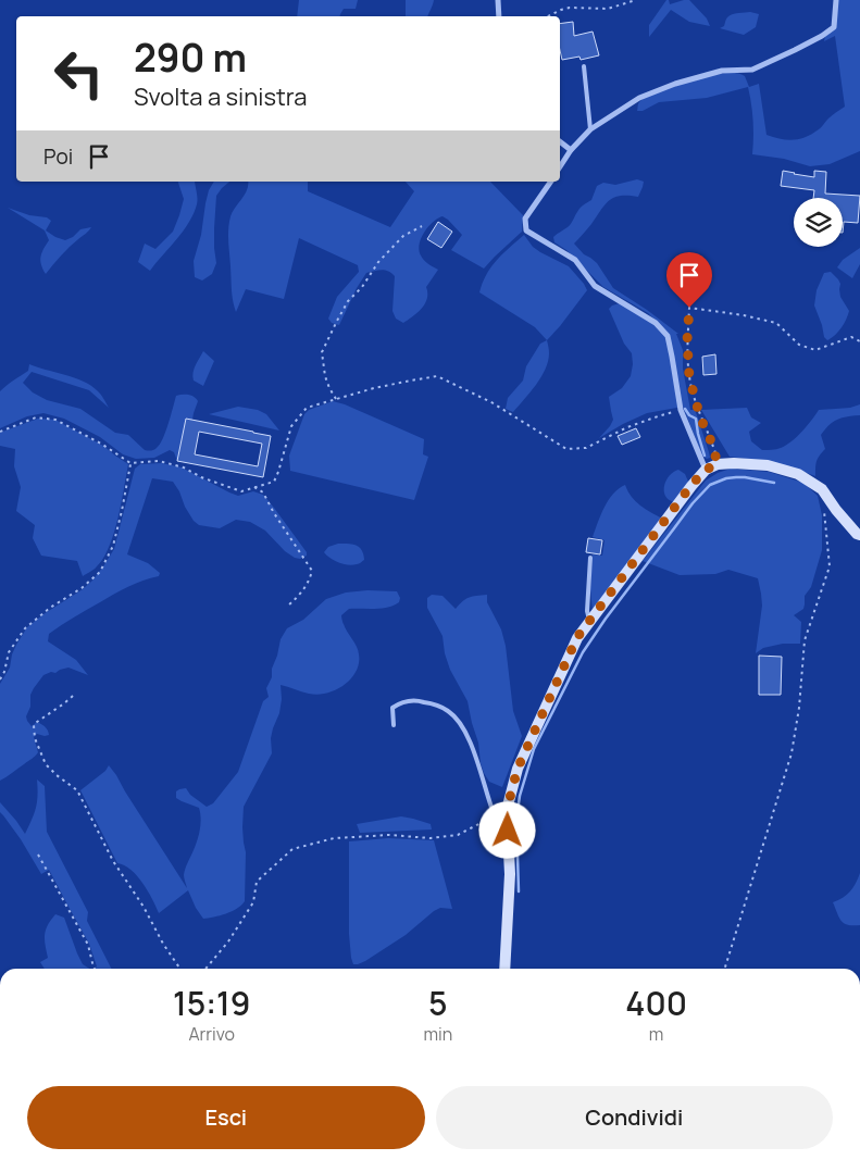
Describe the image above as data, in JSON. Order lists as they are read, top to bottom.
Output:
{
  "page": {
    "turn": ["290 m", "Svolta a sinistra"],
    "then": "Poi",
    "eta": [
      "15:19",
      "Arrivo",
      "5",
      "min",
      "400",
      "m"
    ],
    "buttons": ["Esci", "Condividi"]
  }
}
